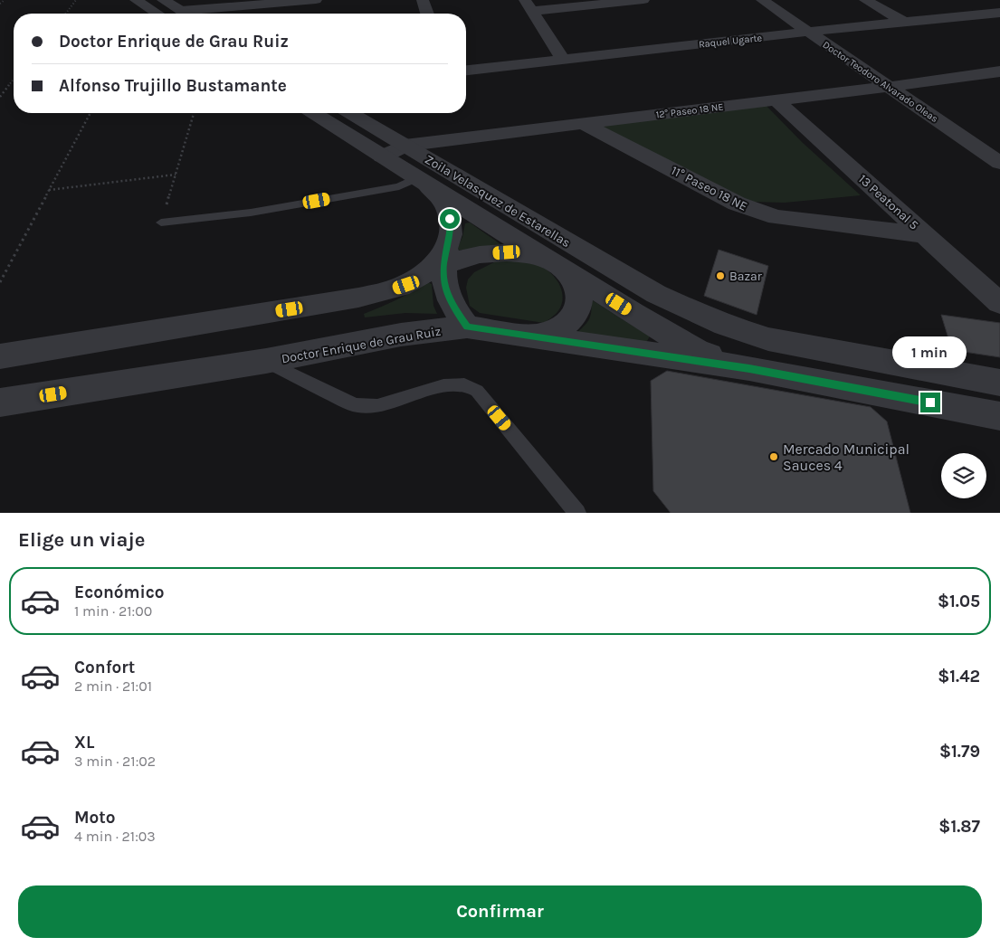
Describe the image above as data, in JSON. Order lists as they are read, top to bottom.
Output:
{
  "streets": {
    "street": [
      "Raquel Ugarte",
      "Doctor Teodoro Alvarado Oleas",
      "12° Paseo 18 NE",
      "11° Paseo 18 NE",
      "Zoila Velasquez de Estarellas",
      "13 Peatonal 5",
      "Doctor Enrique de Grau Ruiz"
    ]
  },
  "crossings": [
    ["Raquel Ugarte", "Doctor Teodoro Alvarado Oleas"],
    ["Doctor Teodoro Alvarado Oleas", "12° Paseo 18 NE"],
    ["12° Paseo 18 NE", "11° Paseo 18 NE"],
    ["12° Paseo 18 NE", "Zoila Velasquez de Estarellas"],
    ["12° Paseo 18 NE", "13 Peatonal 5"],
    ["11° Paseo 18 NE", "13 Peatonal 5"],
    ["Zoila Velasquez de Estarellas", "Doctor Enrique de Grau Ruiz"]
  ],
  "places": ["Bazar", "Mercado Municipal Sauces 4"],
  "page": {
    "banner": ["Doctor Enrique de Grau Ruiz", "Alfonso Trujillo Bustamante"],
    "bubble": "1 min",
    "heading": "Elige un viaje",
    "list": [
      {
        "name": "Económico",
        "note": "1 min · 21:00",
        "value": "$1.05"
      },
      {
        "name": "Confort",
        "note": "2 min · 21:01",
        "value": "$1.42"
      },
      {
        "name": "XL",
        "note": "3 min · 21:02",
        "value": "$1.79"
      },
      {
        "name": "Moto",
        "note": "4 min · 21:03",
        "value": "$1.87"
      }
    ],
    "buttons": "Confirmar"
  }
}
